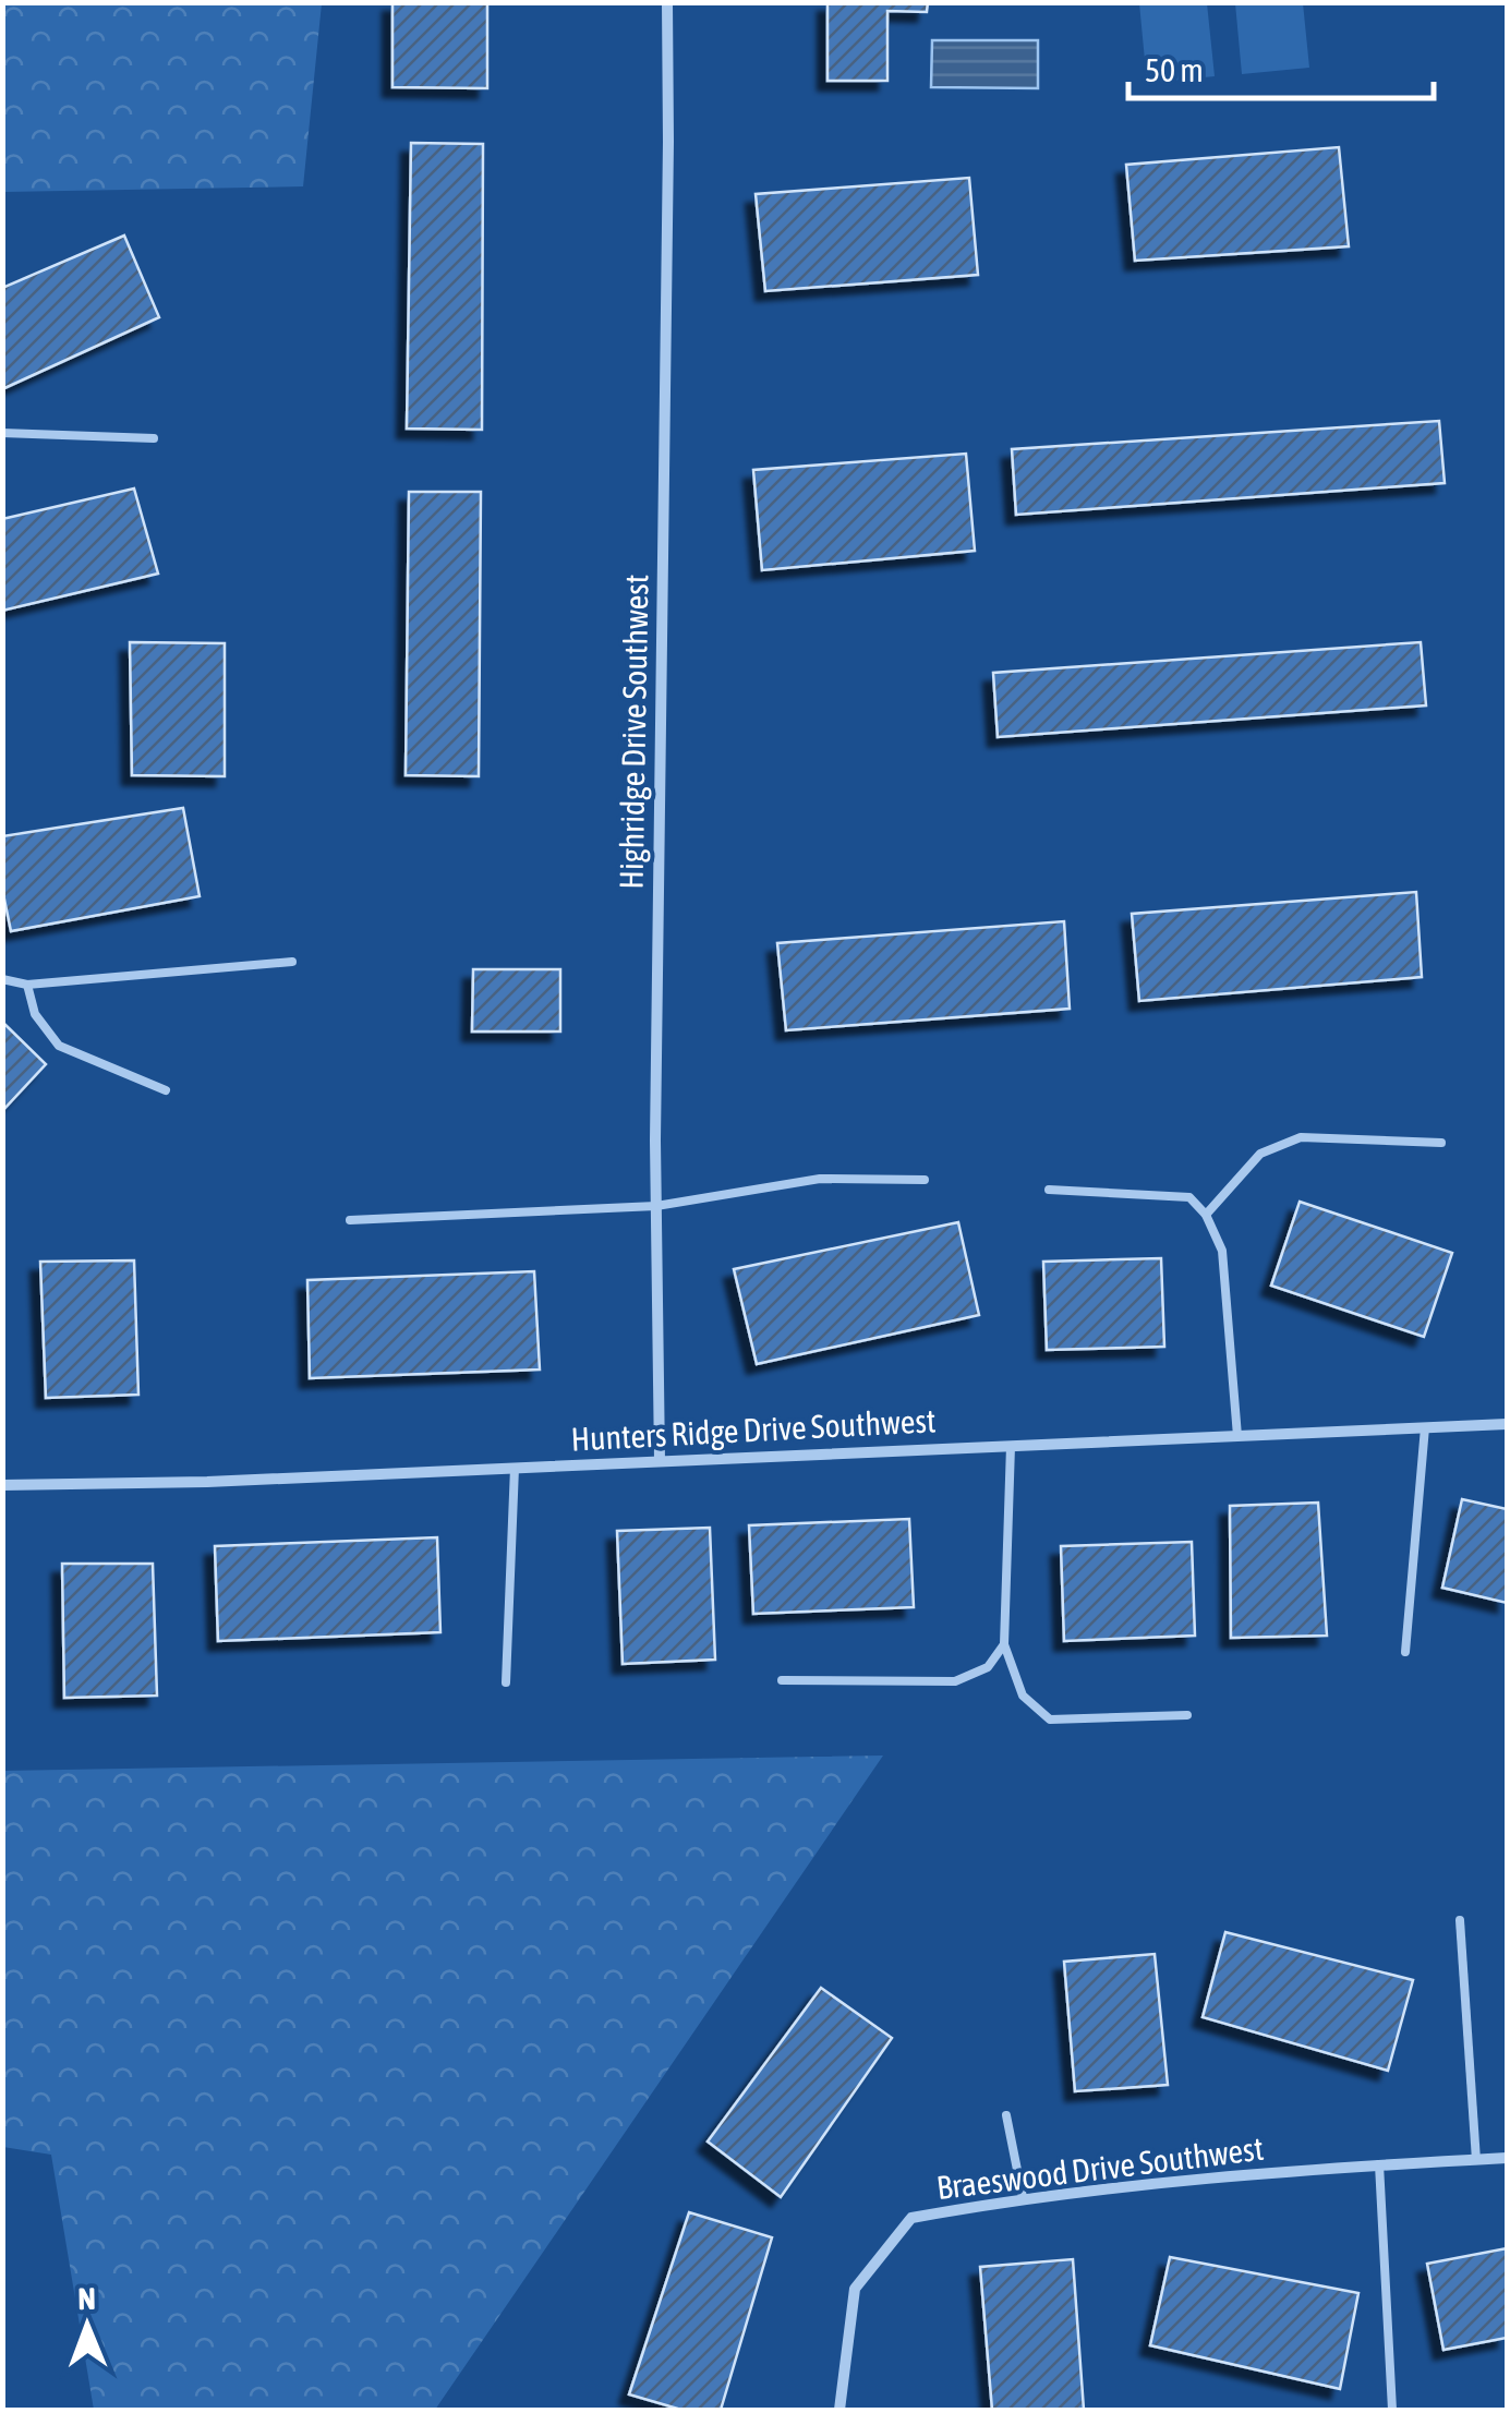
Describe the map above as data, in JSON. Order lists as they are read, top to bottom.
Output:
{
  "streets": {
    "street": ["Highridge Drive Southwest", "Hunters Ridge Drive Southwest", "Braeswood Drive Southwest"]
  },
  "crossings": [
    ["Highridge Drive Southwest", "Hunters Ridge Drive Southwest"]
  ],
  "scale_bar": "50 m",
  "north": "top"
}
